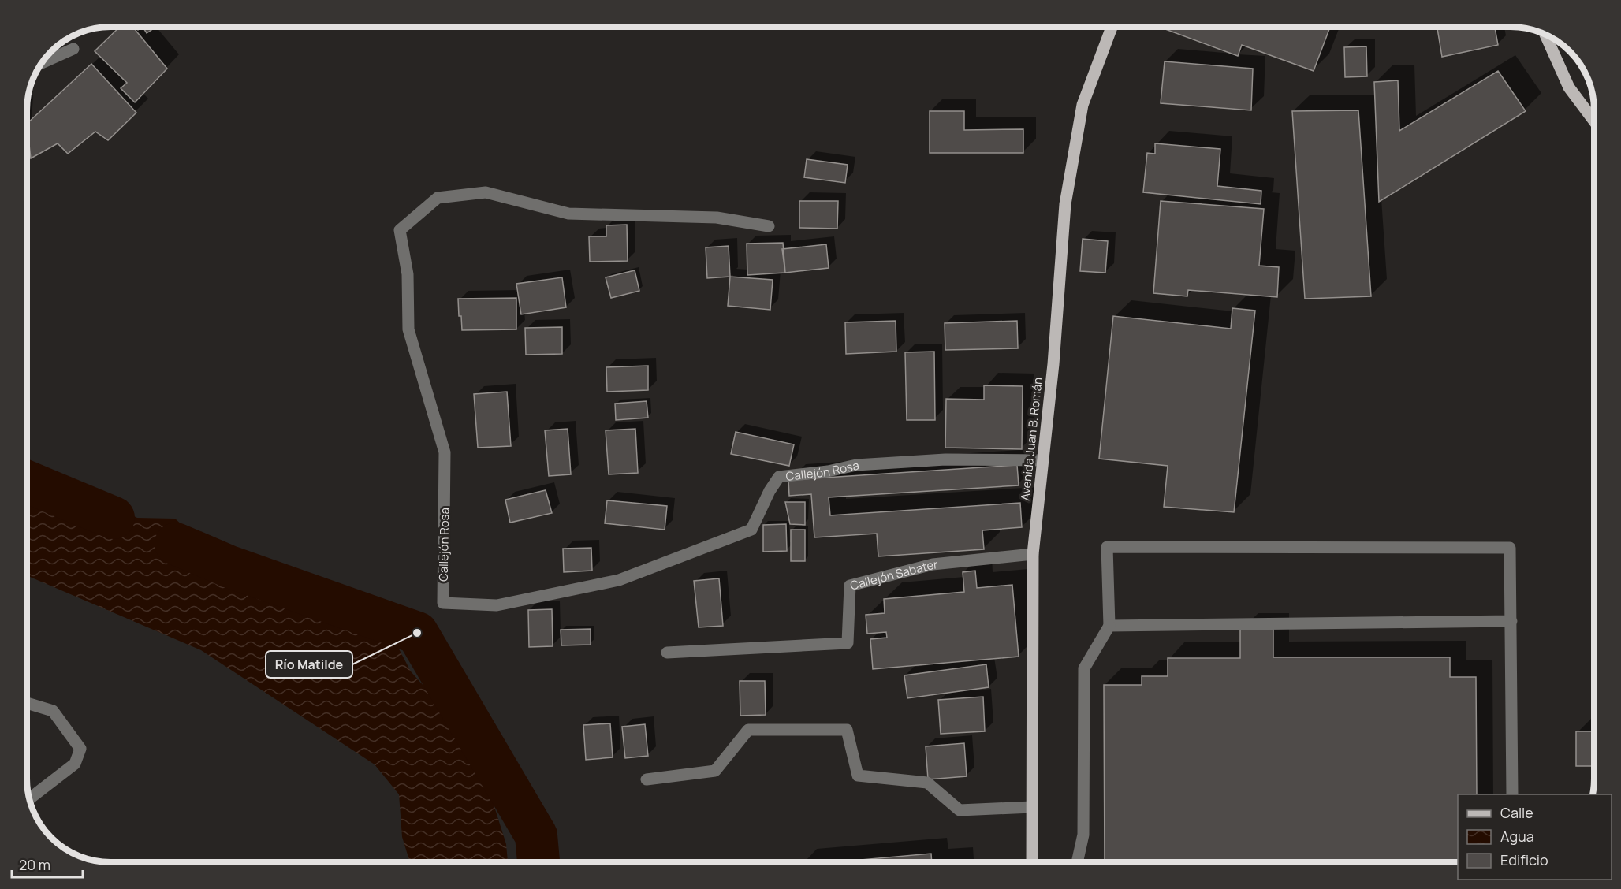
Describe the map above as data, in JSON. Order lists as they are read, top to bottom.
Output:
{
  "streets": {
    "main road": ["Avenida Juan B. Román"],
    "street": ["Callejón Rosa", "Callejón Sabater"]
  },
  "crossings": [
    ["Avenida Juan B. Román", "Callejón Rosa"],
    ["Avenida Juan B. Román", "Callejón Sabater"]
  ],
  "places": ["Río Matilde"],
  "legend": ["Calle", "Agua", "Edificio"],
  "scale_bar": "20 m"
}
